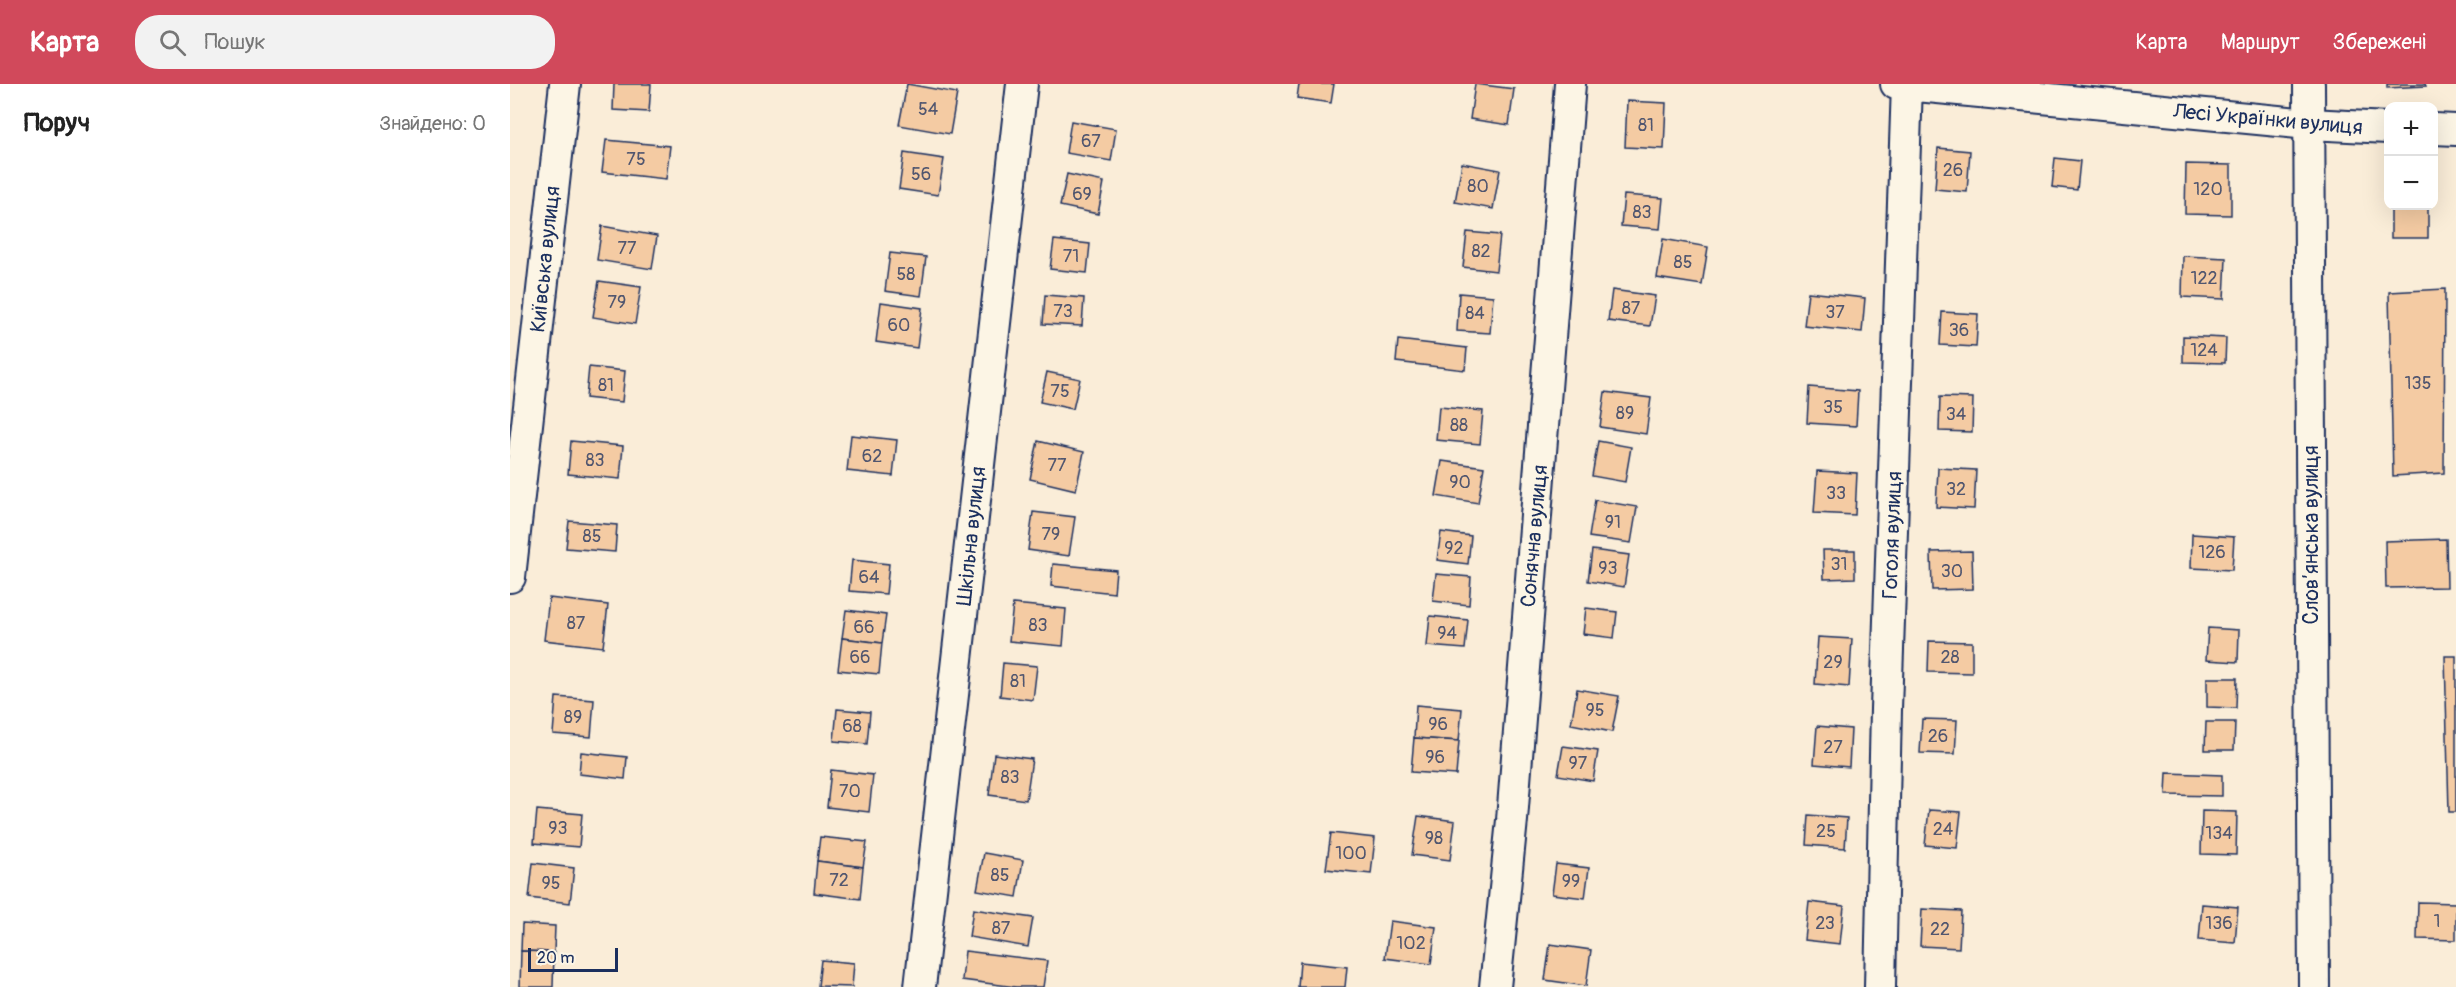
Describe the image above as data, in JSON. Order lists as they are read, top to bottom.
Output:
{
  "streets": {
    "street": [
      "Лесі Українки вулиця",
      "Київська вулиця",
      "Гоголя вулиця",
      "Слов’янська вулиця",
      "Шкільна вулиця",
      "Сонячна вулиця"
    ]
  },
  "crossings": [
    ["Лесі Українки вулиця", "Гоголя вулиця"],
    ["Лесі Українки вулиця", "Слов’янська вулиця"]
  ],
  "house_numbers": [
    "54",
    "81",
    "67",
    "75",
    "26",
    "56",
    "80",
    "120",
    "69",
    "83",
    "77",
    "82",
    "71",
    "85",
    "58",
    "122",
    "79",
    "87",
    "73",
    "37",
    "84",
    "60",
    "36",
    "124",
    "135",
    "81",
    "75",
    "35",
    "89",
    "34",
    "88",
    "62",
    "83",
    "77",
    "90",
    "32",
    "33",
    "91",
    "79",
    "85",
    "92",
    "126",
    "31",
    "93",
    "30",
    "64",
    "87",
    "83",
    "66",
    "94",
    "66",
    "28",
    "29",
    "81",
    "95",
    "89",
    "96",
    "68",
    "26",
    "27",
    "96",
    "97",
    "83",
    "70",
    "93",
    "24",
    "25",
    "134",
    "98",
    "100",
    "85",
    "72",
    "99",
    "95",
    "1",
    "23",
    "136",
    "87",
    "22",
    "102"
  ],
  "scale_bar": "20 m",
  "page": {
    "header": "Карта",
    "search": "Пошук",
    "nav": ["Карта", "Маршрут", "Збережені"],
    "heading": ["Поруч", "Знайдено: 0"],
    "map_buttons": ["+", "−"],
    "scale": "20 m"
  }
}
